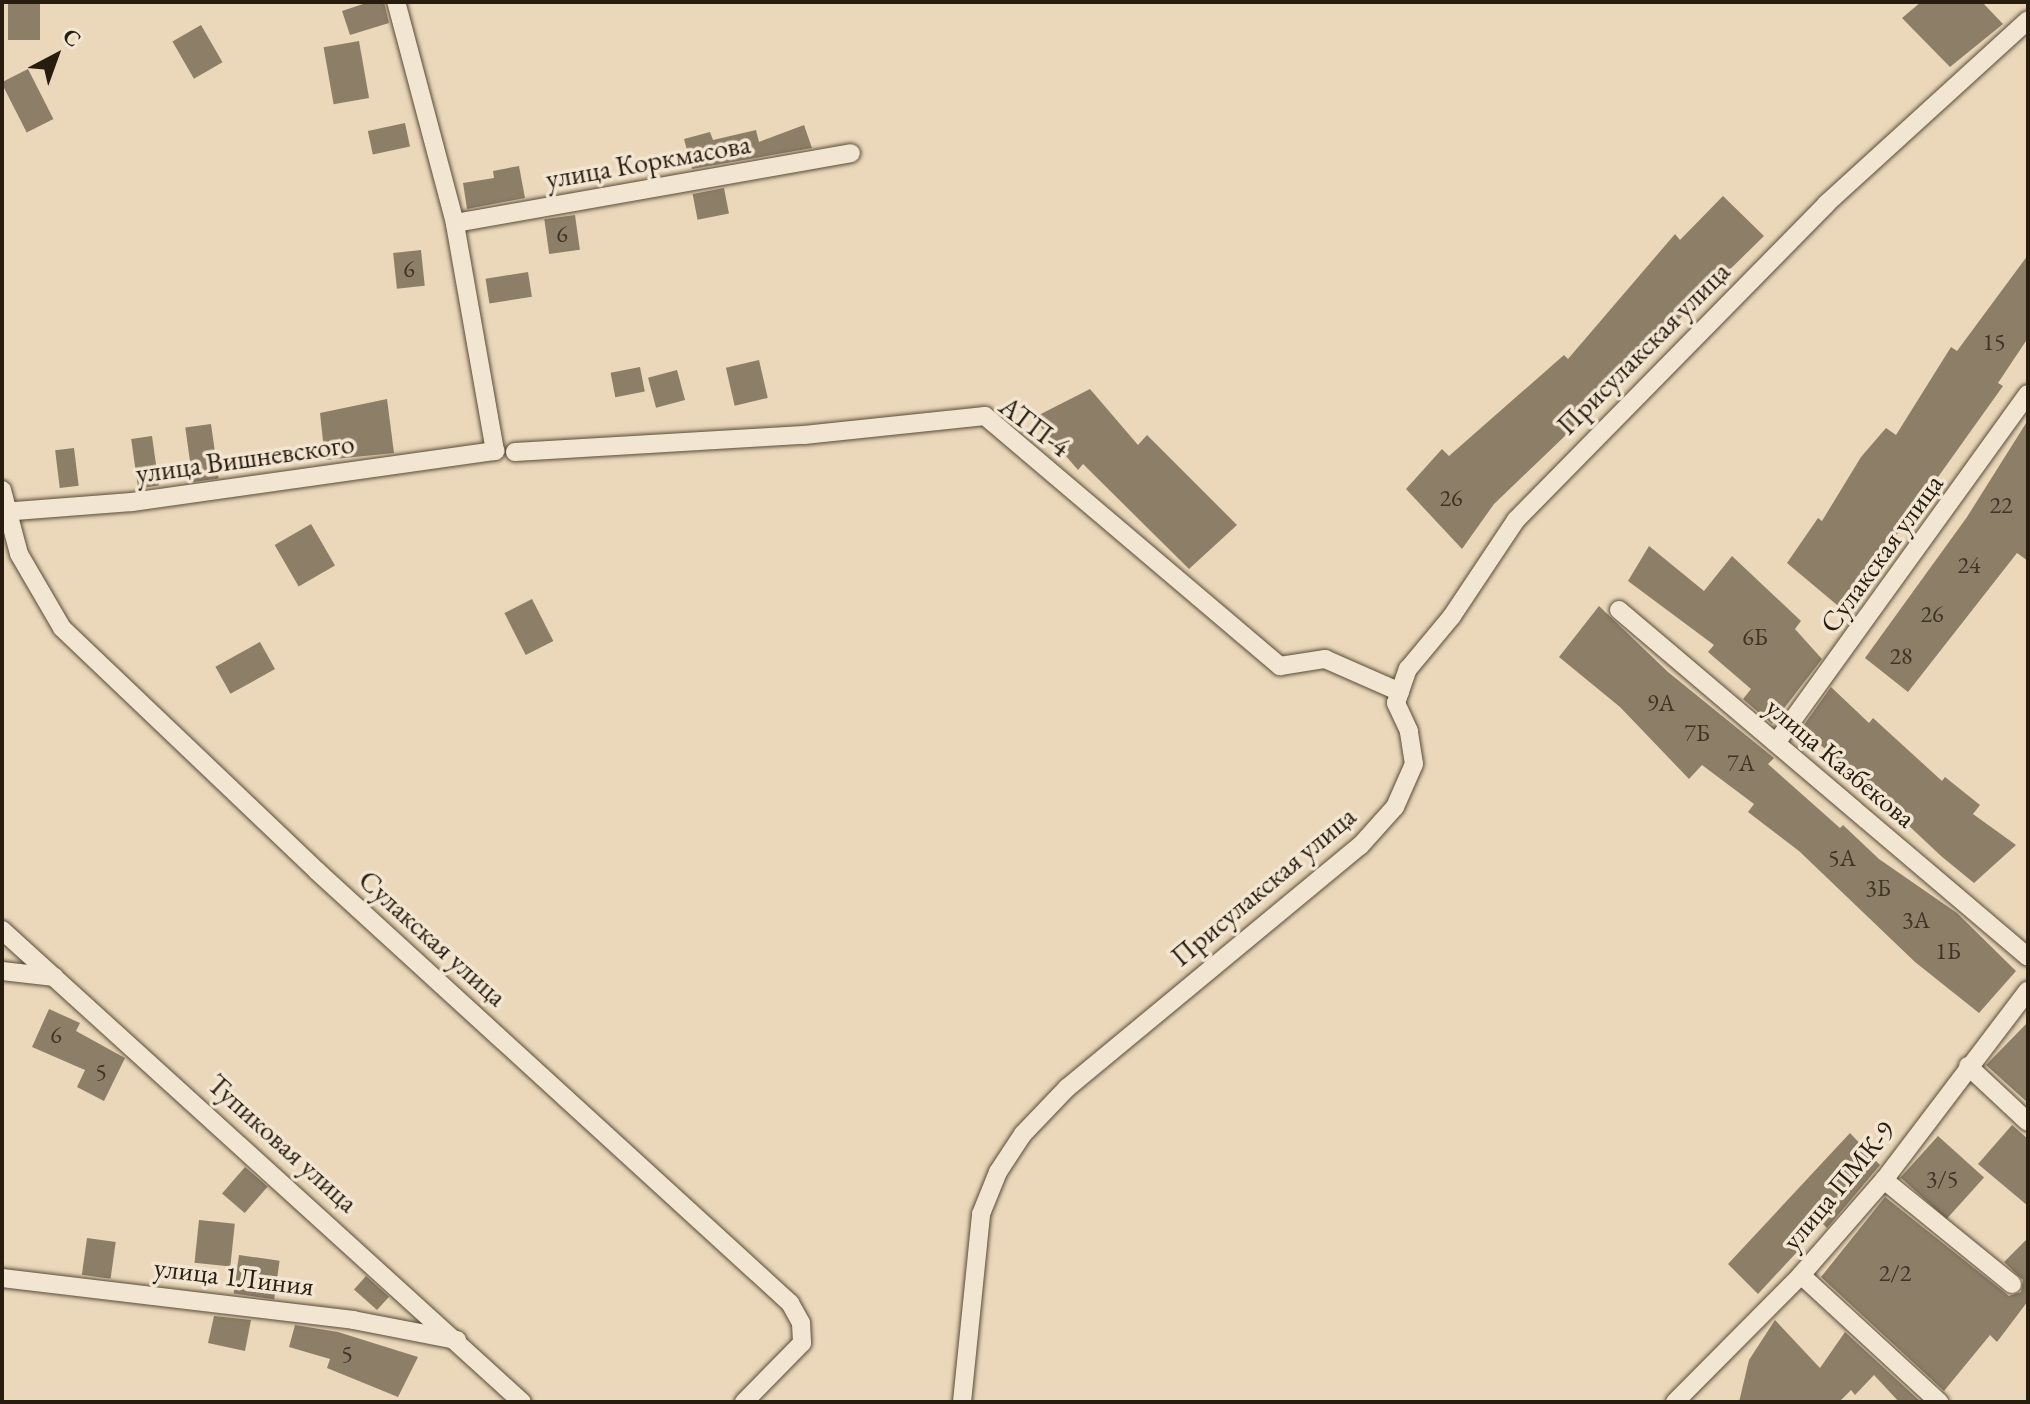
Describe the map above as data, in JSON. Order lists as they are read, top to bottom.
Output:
{
  "streets": {
    "street": [
      "улица Коркмасова",
      "Присулакская улица",
      "АТП-4",
      "улица Вишневского",
      "Сулакская улица",
      "улица Казбекова",
      "Тупиковая улица",
      "улица ПМК-9",
      "улица 1Линия"
    ]
  },
  "crossings": [
    ["улица Коркмасова", "улица Вишневского"],
    ["Присулакская улица", "АТП-4"],
    ["улица Вишневского", "Сулакская улица"],
    ["Сулакская улица", "улица Казбекова"],
    ["Тупиковая улица", "улица 1Линия"]
  ],
  "house_numbers": [
    "6",
    "6",
    "15",
    "26",
    "22",
    "24",
    "26",
    "6Б",
    "28",
    "9А",
    "7Б",
    "7А",
    "5А",
    "3Б",
    "3А",
    "1Б",
    "6",
    "5",
    "3/5",
    "2/2",
    "5"
  ],
  "north": "top right"
}
